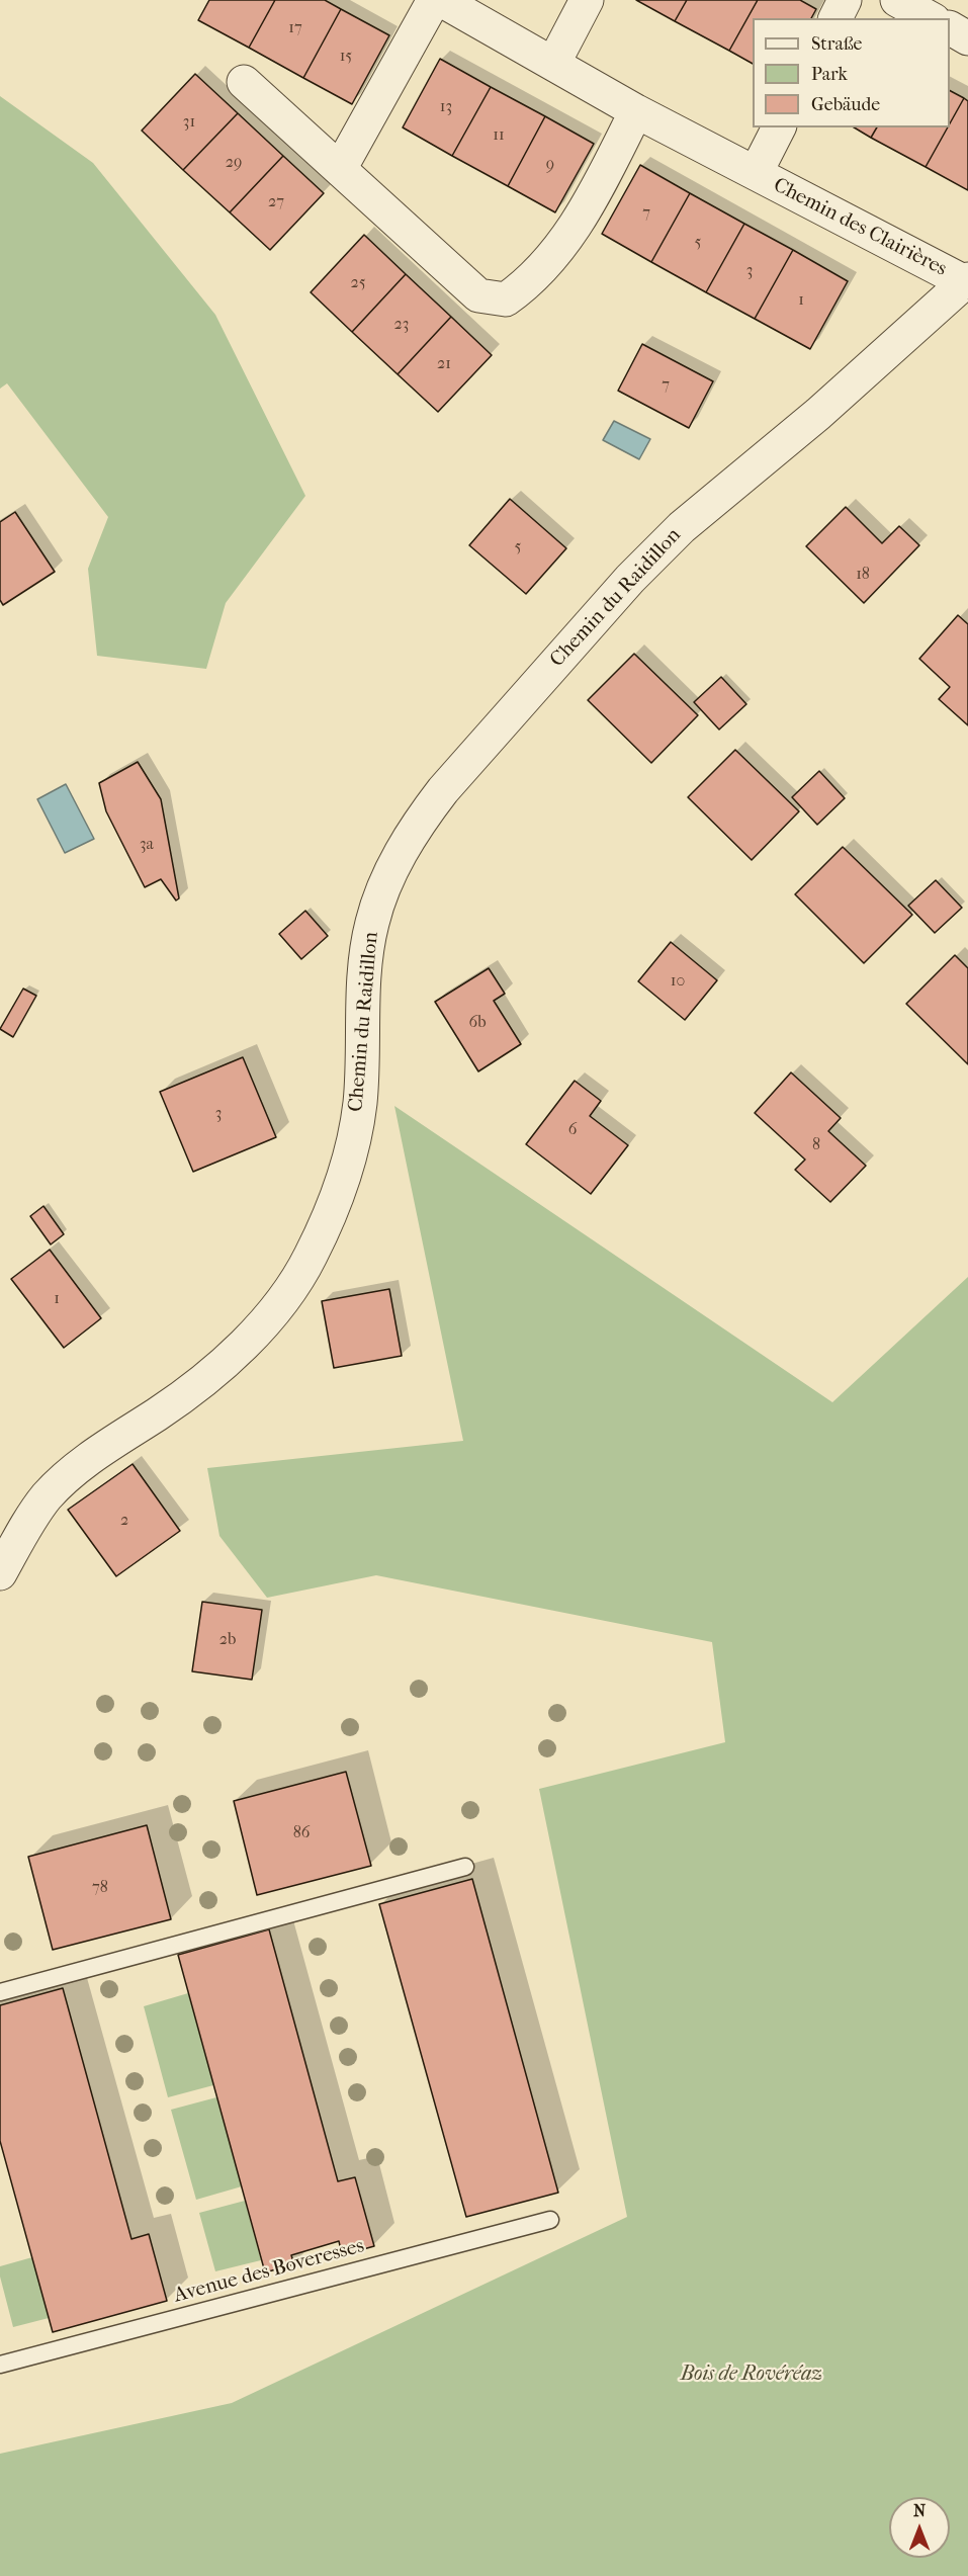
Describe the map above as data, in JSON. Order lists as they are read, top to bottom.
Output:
{
  "streets": {
    "street": ["Chemin des Clairières", "Chemin du Raidillon"],
    "lane": ["Avenue des Boveresses"]
  },
  "crossings": [
    ["Chemin des Clairières", "Chemin du Raidillon"]
  ],
  "parks": ["Bois de Rovéréaz"],
  "house_numbers": [
    "17",
    "15",
    "13",
    "31",
    "11",
    "29",
    "9",
    "27",
    "7",
    "5",
    "3",
    "25",
    "1",
    "23",
    "21",
    "7",
    "5",
    "18",
    "3a",
    "10",
    "6b",
    "3",
    "6",
    "8",
    "1",
    "2",
    "2b",
    "86",
    "78"
  ],
  "legend": ["Straße", "Park", "Gebäude"],
  "north": "top"
}
